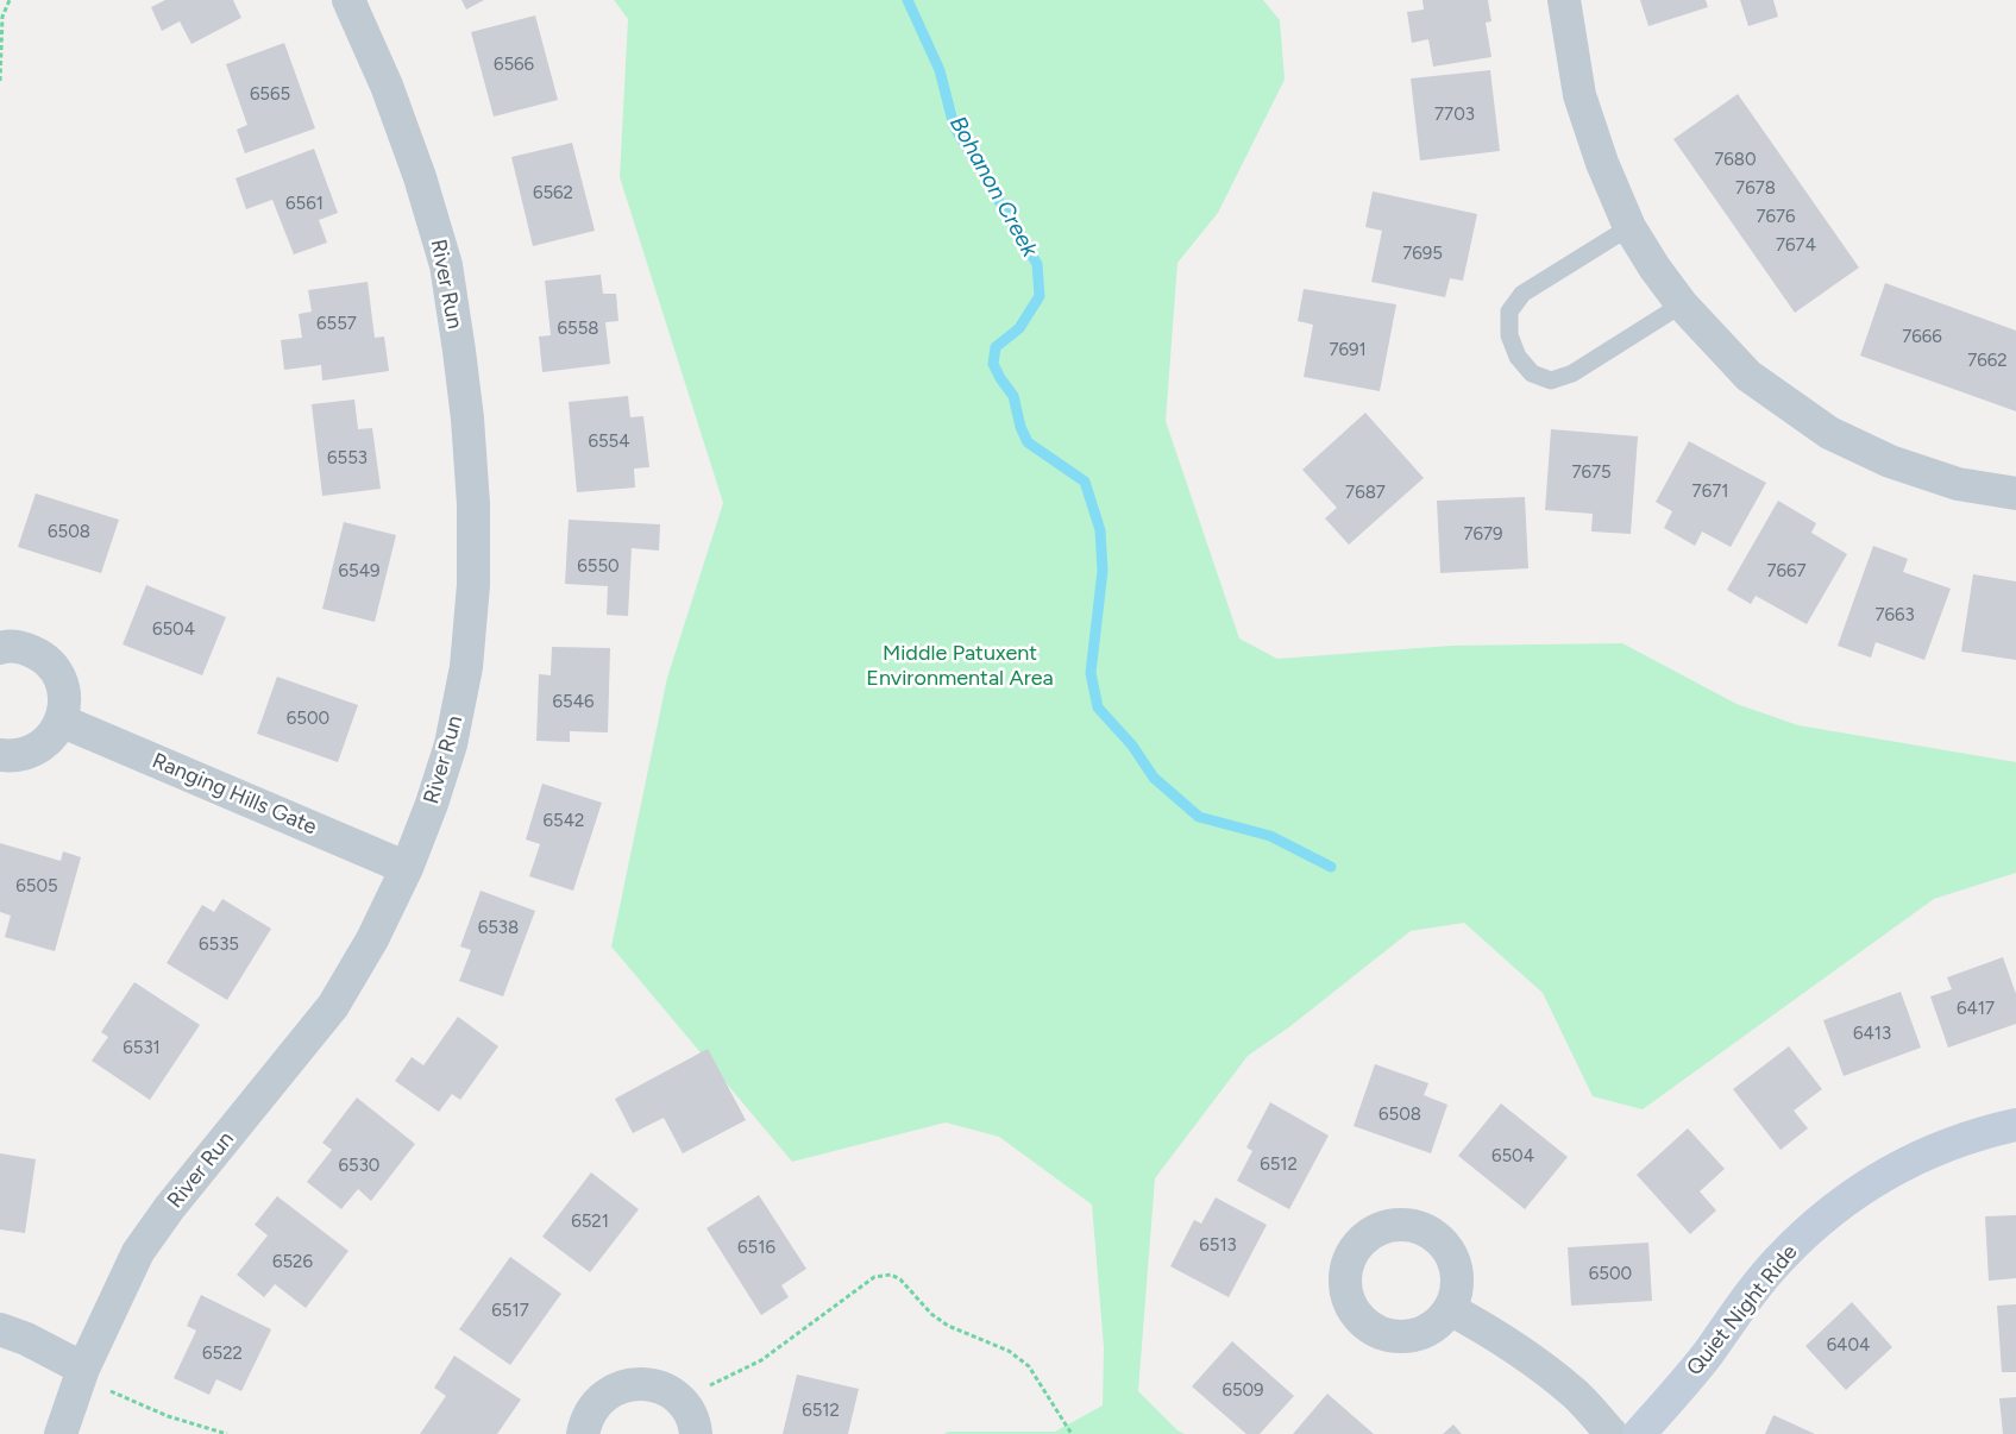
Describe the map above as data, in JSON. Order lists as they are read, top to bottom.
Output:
{
  "streets": {
    "street": ["River Run", "Ranging Hills Gate", "Quiet Night Ride"]
  },
  "crossings": [
    ["River Run", "Ranging Hills Gate"]
  ],
  "water": ["Bohanon Creek"],
  "parks": ["Middle Patuxent Environmental Area"],
  "house_numbers": [
    "6566",
    "6565",
    "7703",
    "7680",
    "7678",
    "6562",
    "6561",
    "7676",
    "7674",
    "7695",
    "6557",
    "6558",
    "7666",
    "7691",
    "7662",
    "6554",
    "6553",
    "7675",
    "7671",
    "7687",
    "6508",
    "7679",
    "6550",
    "6549",
    "7667",
    "7663",
    "6504",
    "6546",
    "6500",
    "6542",
    "6505",
    "6538",
    "6535",
    "6417",
    "6413",
    "6531",
    "6508",
    "6504",
    "6512",
    "6530",
    "6521",
    "6513",
    "6516",
    "6526",
    "6500",
    "6517",
    "6404",
    "6522",
    "6509",
    "6512"
  ]
}
